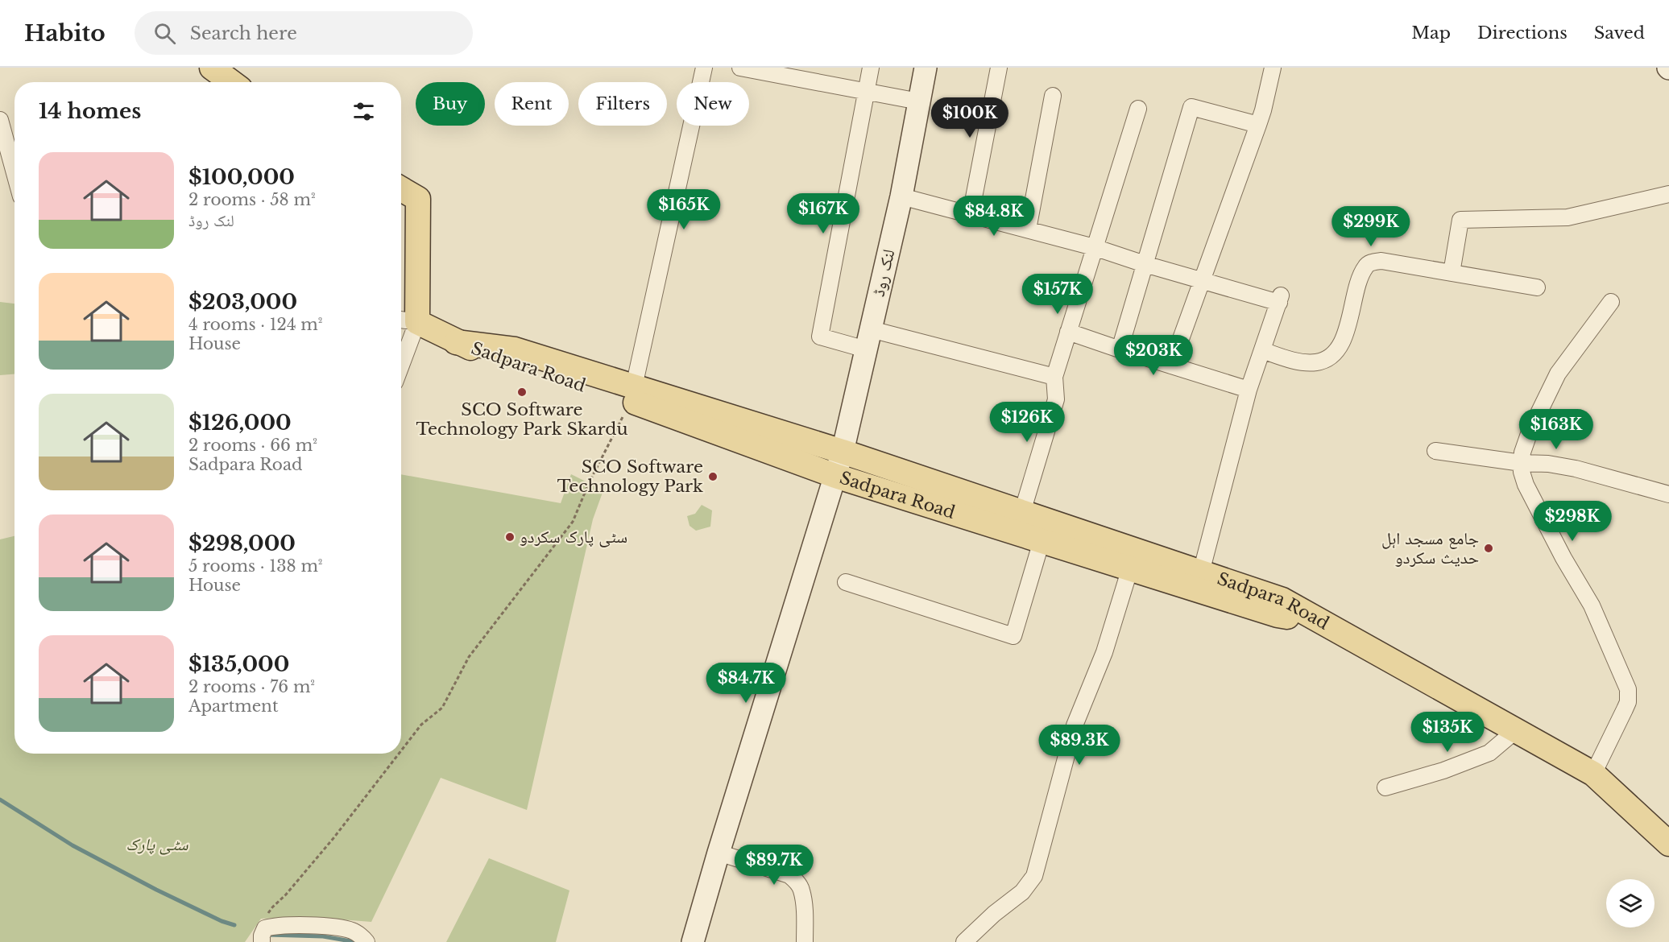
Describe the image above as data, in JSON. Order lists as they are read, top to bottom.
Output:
{
  "streets": {
    "main road": ["لنک روڈ", "Sadpara Road"]
  },
  "crossings": [
    ["لنک روڈ", "Sadpara Road"]
  ],
  "parks": ["سٹی پارک"],
  "places": [
    "SCO Software Technology Park Skardu",
    "SCO Software Technology Park",
    "سٹی پارک سکردو",
    "جامع مسجد اہل حدیث سکردو"
  ],
  "page": {
    "header": "Habito",
    "search": "Search here",
    "nav": ["Map", "Directions", "Saved"],
    "chip": [
      "Buy",
      "Rent",
      "Filters",
      "New"
    ],
    "heading": "14 homes",
    "price": [
      "$100K",
      "$165K",
      "$167K",
      "$84.8K",
      "$299K",
      "$157K",
      "$203K",
      "$126K",
      "$163K",
      "$298K",
      "$84.7K",
      "$135K",
      "$89.3K",
      "$89.7K"
    ],
    "list": [
      {
        "name": "$100,000",
        "note": "2 rooms · 58 m² · لنک روڈ"
      },
      {
        "name": "$203,000",
        "note": "4 rooms · 124 m² · House"
      },
      {
        "name": "$126,000",
        "note": "2 rooms · 66 m² · Sadpara Road"
      },
      {
        "name": "$298,000",
        "note": "5 rooms · 138 m² · House"
      },
      {
        "name": "$135,000",
        "note": "2 rooms · 76 m² · Apartment"
      }
    ]
  }
}
